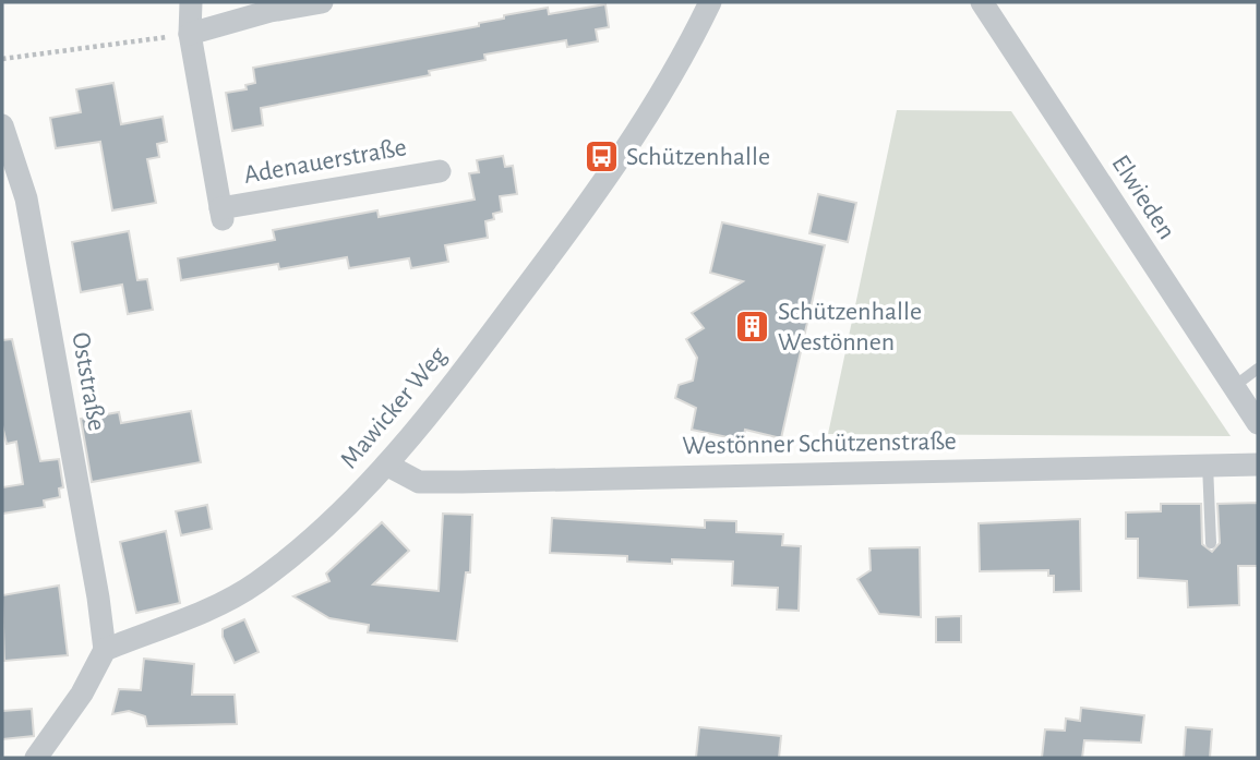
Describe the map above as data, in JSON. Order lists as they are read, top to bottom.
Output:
{
  "streets": {
    "street": [
      "Adenauerstraße",
      "Elwieden",
      "Oststraße",
      "Mawicker Weg",
      "Westönner Schützenstraße"
    ]
  },
  "crossings": [
    ["Oststraße", "Mawicker Weg"],
    ["Mawicker Weg", "Westönner Schützenstraße"]
  ],
  "places": {
    "bus stop": ["Schützenhalle"],
    "building": ["Schützenhalle Westönnen"]
  }
}
